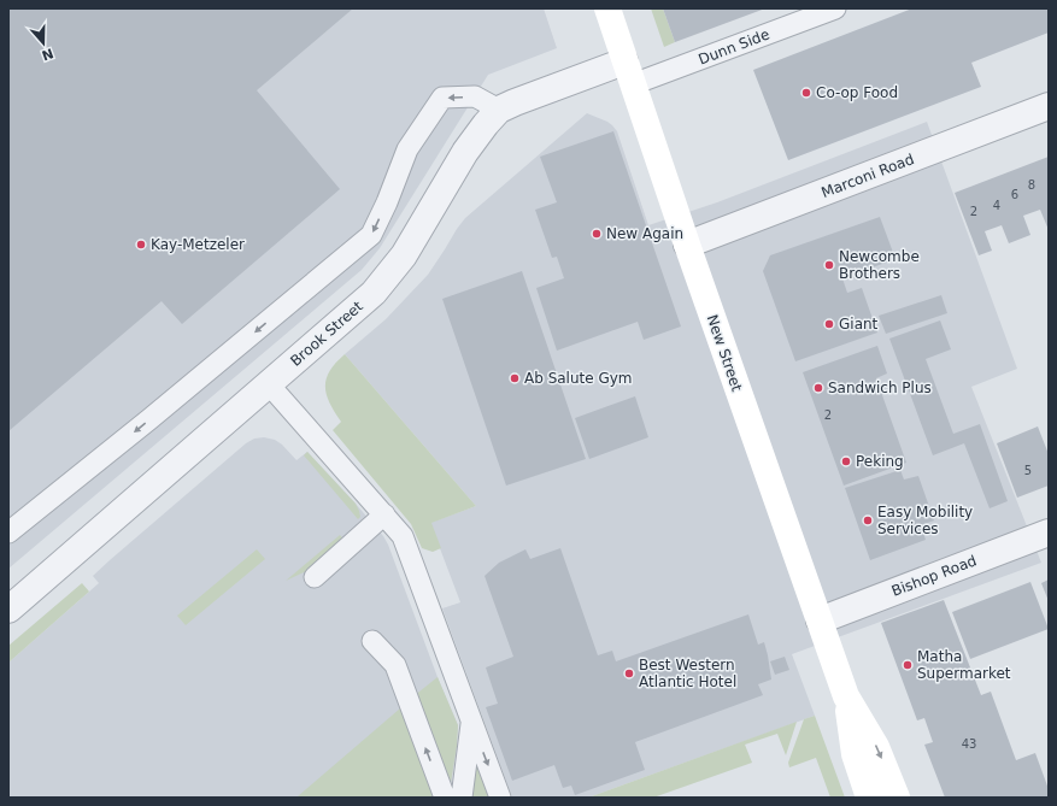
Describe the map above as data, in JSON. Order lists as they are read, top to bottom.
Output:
{
  "streets": {
    "main road": ["New Street"],
    "street": ["Marconi Road", "Brook Street", "Bishop Road"],
    "lane": ["Dunn Side"]
  },
  "crossings": [
    ["Dunn Side", "Brook Street"],
    ["Dunn Side", "New Street"],
    ["Marconi Road", "New Street"],
    ["Brook Street", "New Street"],
    ["New Street", "Bishop Road"]
  ],
  "places": [
    "Co-op Food",
    "New Again",
    "Kay-Metzeler",
    "Newcombe Brothers",
    "Giant",
    "Ab Salute Gym",
    "Sandwich Plus",
    "Peking",
    "Easy Mobility Services",
    "Matha Supermarket",
    "Best Western Atlantic Hotel"
  ],
  "house_numbers": [
    "8",
    "6",
    "4",
    "2",
    "2",
    "5",
    "43"
  ],
  "north": "bottom"
}
